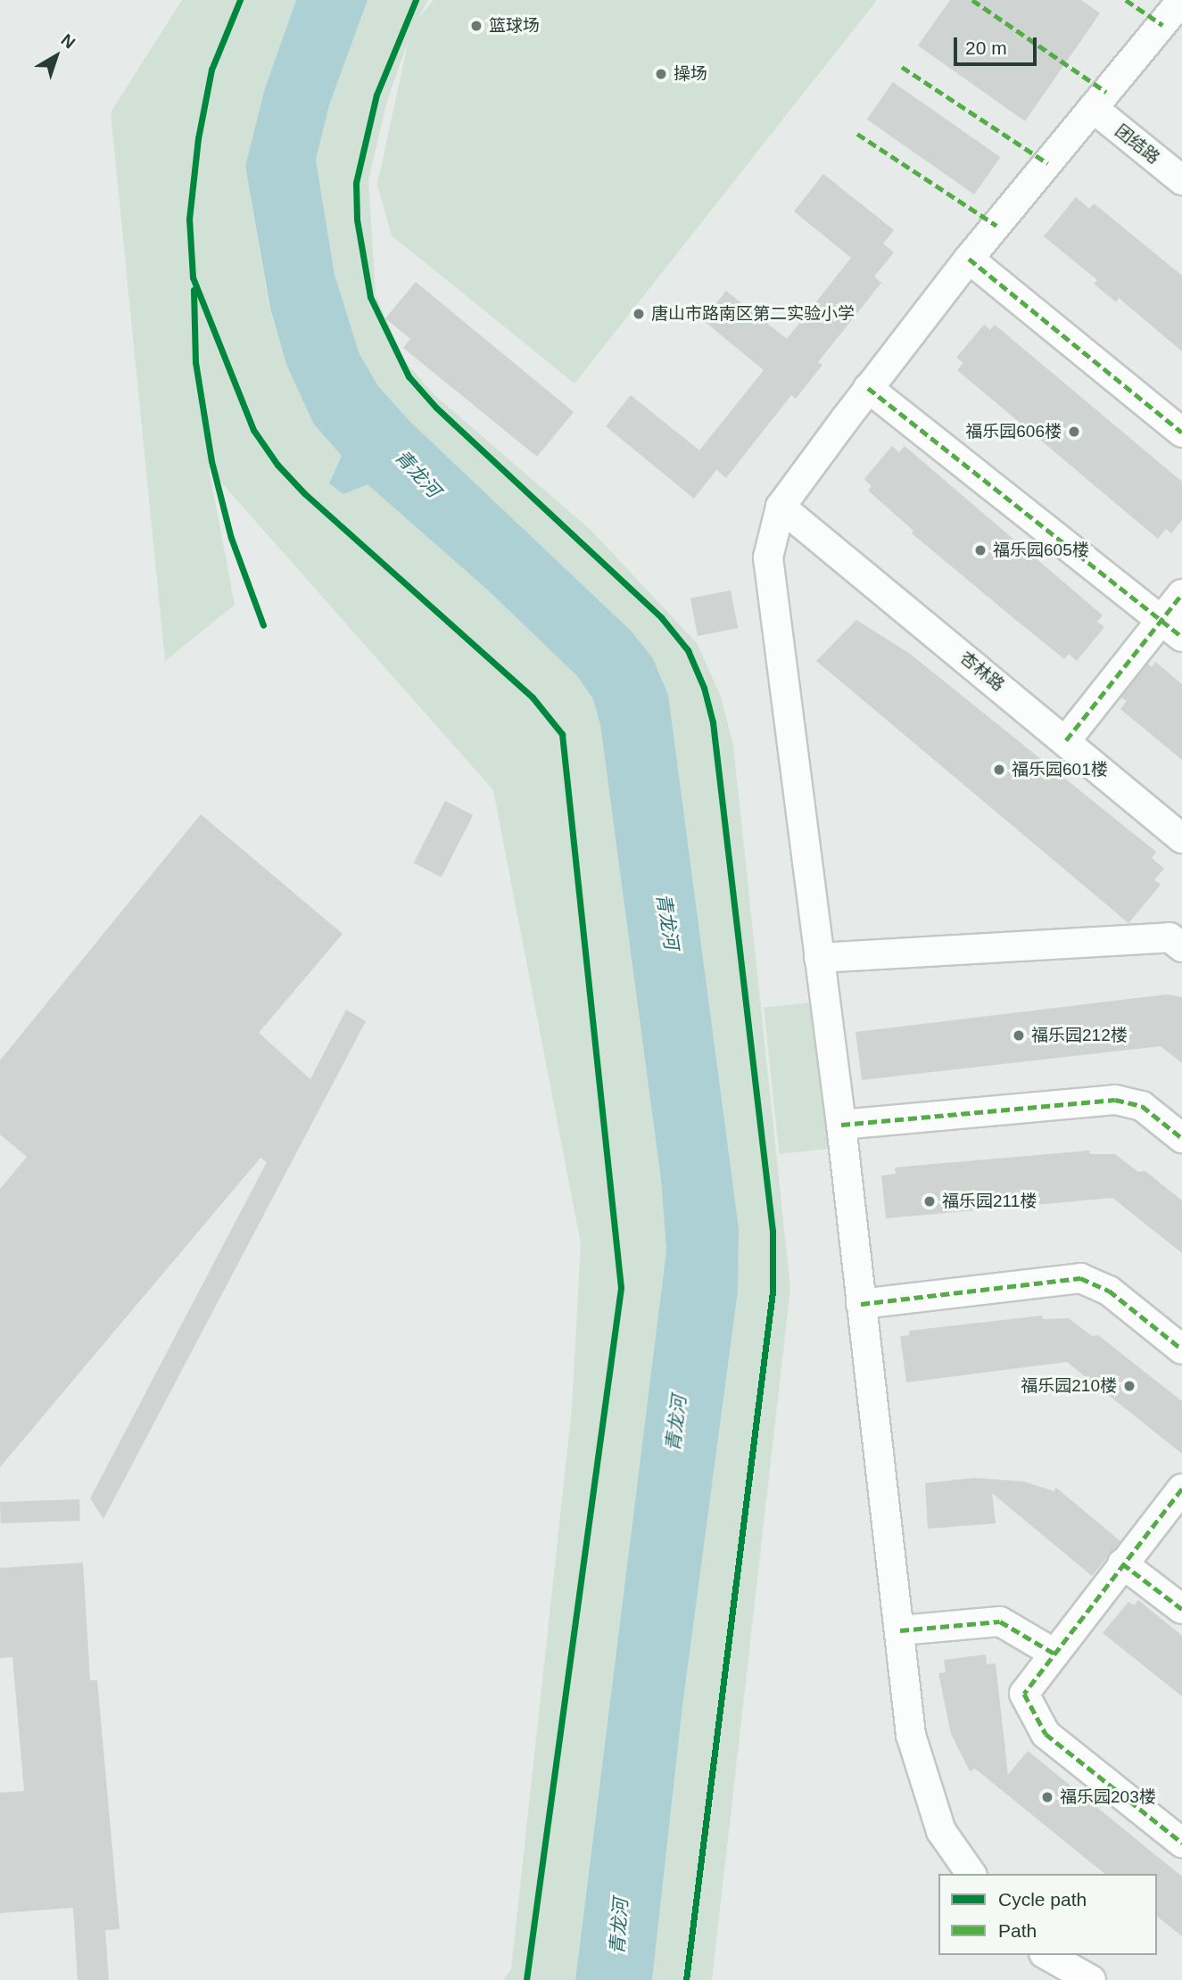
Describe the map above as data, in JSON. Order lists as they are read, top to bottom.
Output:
{
  "streets": {
    "street": ["团结路", "杏林路"]
  },
  "water": ["青龙河"],
  "places": [
    "篮球场",
    "操场",
    "唐山市路南区第二实验小学",
    "福乐园606楼",
    "福乐园605楼",
    "福乐园601楼",
    "福乐园212楼",
    "福乐园211楼",
    "福乐园210楼",
    "福乐园203楼"
  ],
  "legend": ["Cycle path", "Path"],
  "scale_bar": "20 m",
  "north": "top right"
}
